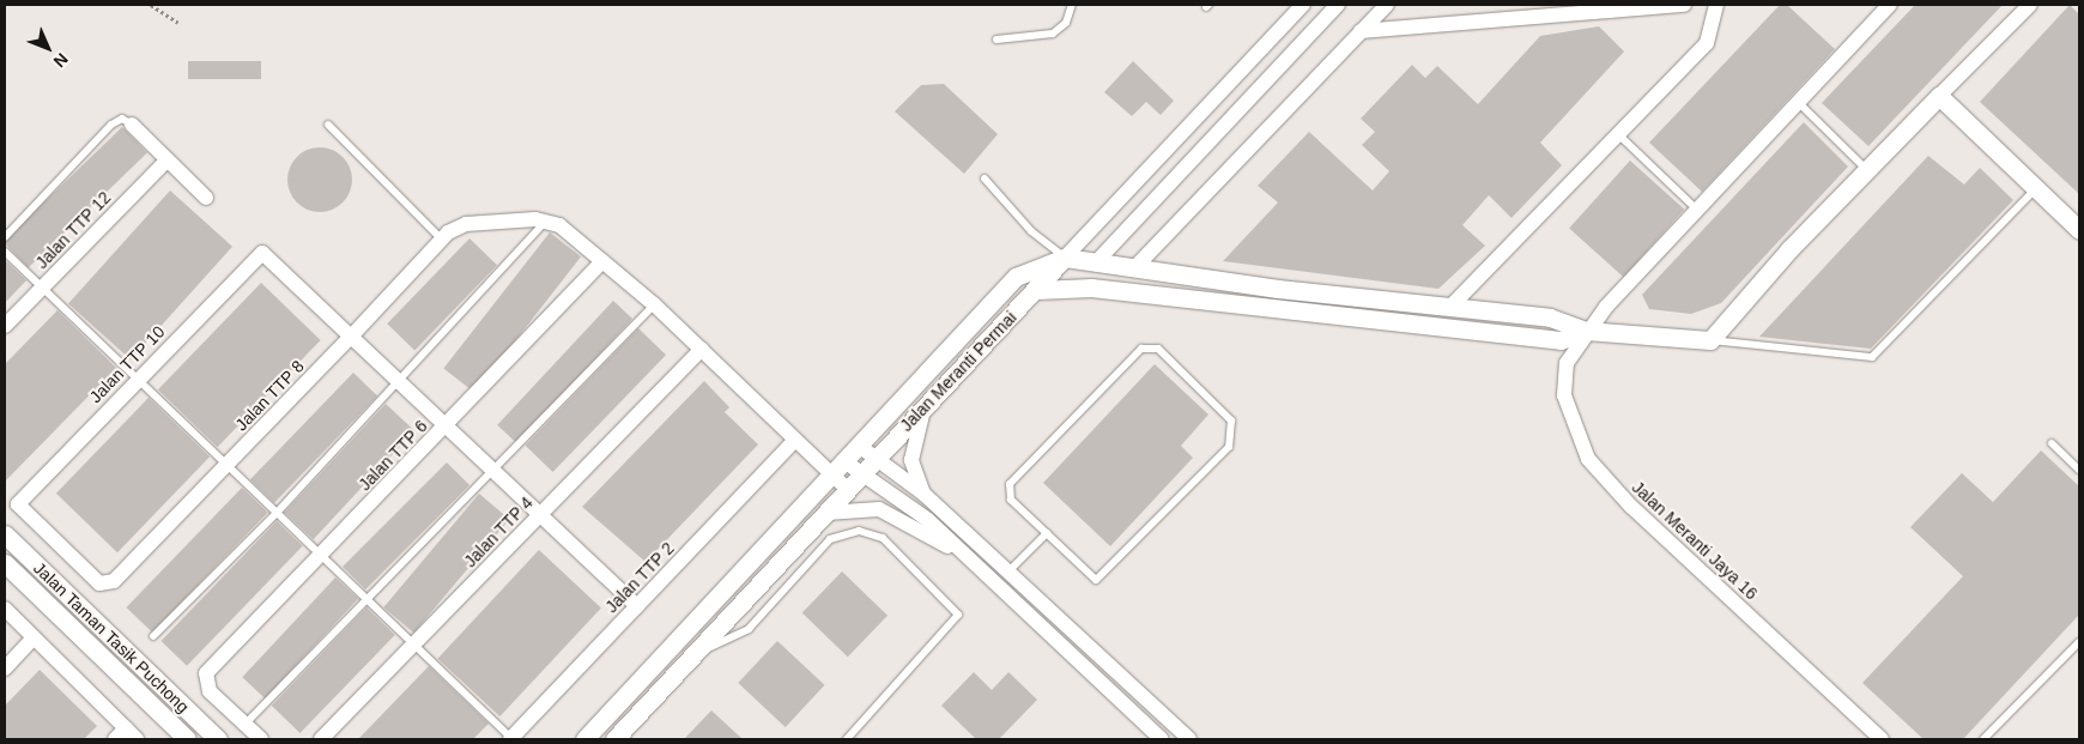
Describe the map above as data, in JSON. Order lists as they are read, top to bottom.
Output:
{
  "streets": {
    "street": [
      "Jalan TTP 12",
      "Jalan TTP 10",
      "Jalan Meranti Permai",
      "Jalan TTP 8",
      "Jalan TTP 6",
      "Jalan TTP 4",
      "Jalan Meranti Jaya 16",
      "Jalan TTP 2",
      "Jalan Taman Tasik Puchong"
    ]
  },
  "crossings": [
    ["Jalan TTP 10", "Jalan TTP 8"]
  ],
  "north": "bottom right"
}
